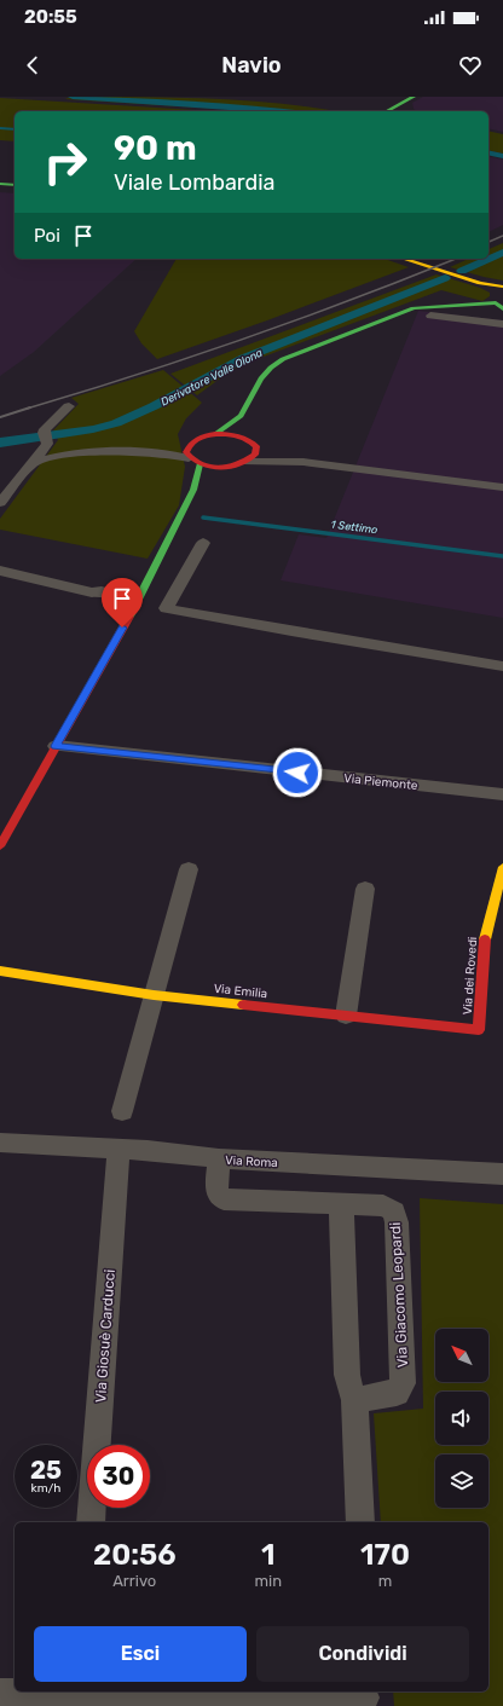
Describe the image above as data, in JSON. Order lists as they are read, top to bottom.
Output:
{
  "streets": {
    "street": [
      "Via Piemonte",
      "Via dei Rovedi",
      "Via Emilia",
      "Via Roma",
      "Via Giacomo Leopardi",
      "Via Giosuè Carducci"
    ]
  },
  "crossings": [
    ["Via dei Rovedi", "Via Emilia"],
    ["Via Roma", "Via Giacomo Leopardi"],
    ["Via Roma", "Via Giosuè Carducci"]
  ],
  "water": ["Derivatore Valle Olona", "1 Settimo"],
  "north": "top left",
  "page": {
    "status": "20:55",
    "header": "Navio",
    "turn": ["90 m", "Viale Lombardia"],
    "then": "Poi",
    "speed": "25 km/h",
    "limit": "30",
    "eta": [
      "20:56",
      "Arrivo",
      "1",
      "min",
      "170",
      "m"
    ],
    "buttons": ["Esci", "Condividi"]
  }
}
